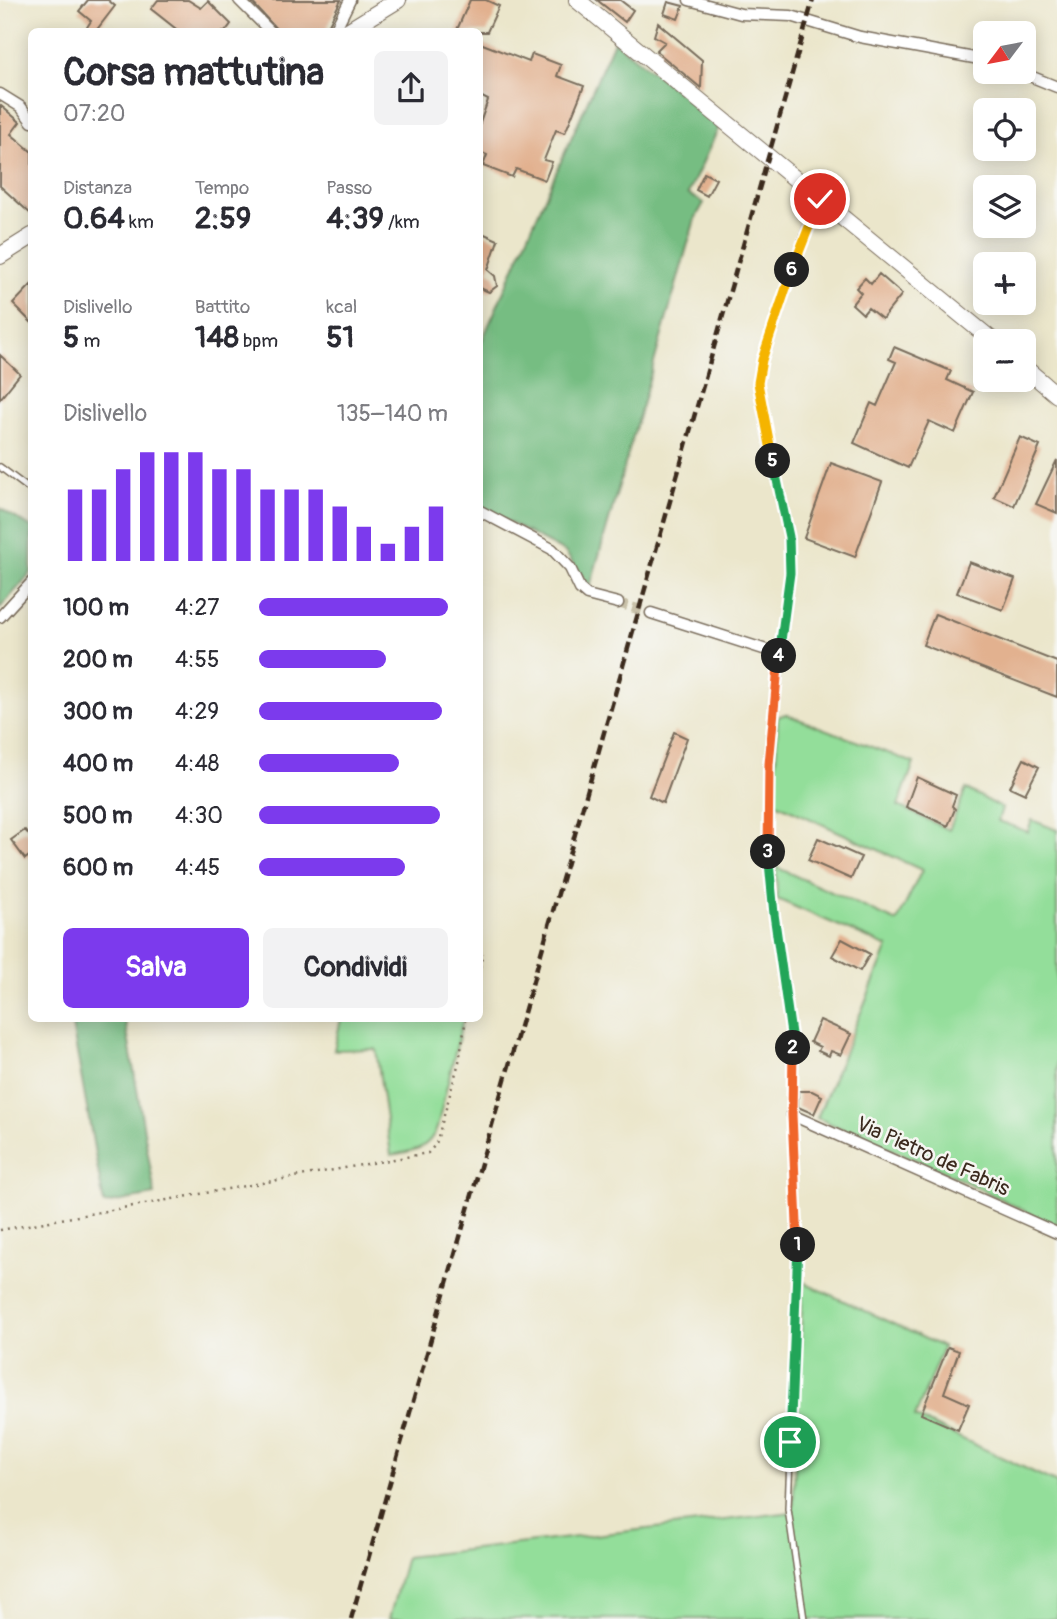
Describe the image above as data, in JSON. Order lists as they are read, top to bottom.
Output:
{
  "streets": {
    "street": ["Via Pietro de Fabris"]
  },
  "north": "bottom left",
  "page": {
    "map_buttons": ["+", "−"],
    "heading": ["Corsa mattutina", "07:20"],
    "stats": [
      ["Distanza", "0.64 km"],
      ["Tempo", "2:59"],
      ["Passo", "4:39 /km"],
      ["Dislivello", "5 m"],
      ["Battito", "148 bpm"],
      ["kcal", "51"]
    ],
    "pins": [
      "6",
      "5",
      "4",
      "3",
      "2",
      "1"
    ],
    "chart": ["Dislivello", "135–140 m"],
    "list": [
      {
        "name": "100 m",
        "note": "4:27"
      },
      {
        "name": "200 m",
        "note": "4:55"
      },
      {
        "name": "300 m",
        "note": "4:29"
      },
      {
        "name": "400 m",
        "note": "4:48"
      },
      {
        "name": "500 m",
        "note": "4:30"
      },
      {
        "name": "600 m",
        "note": "4:45"
      }
    ],
    "buttons": ["Salva", "Condividi"]
  }
}
